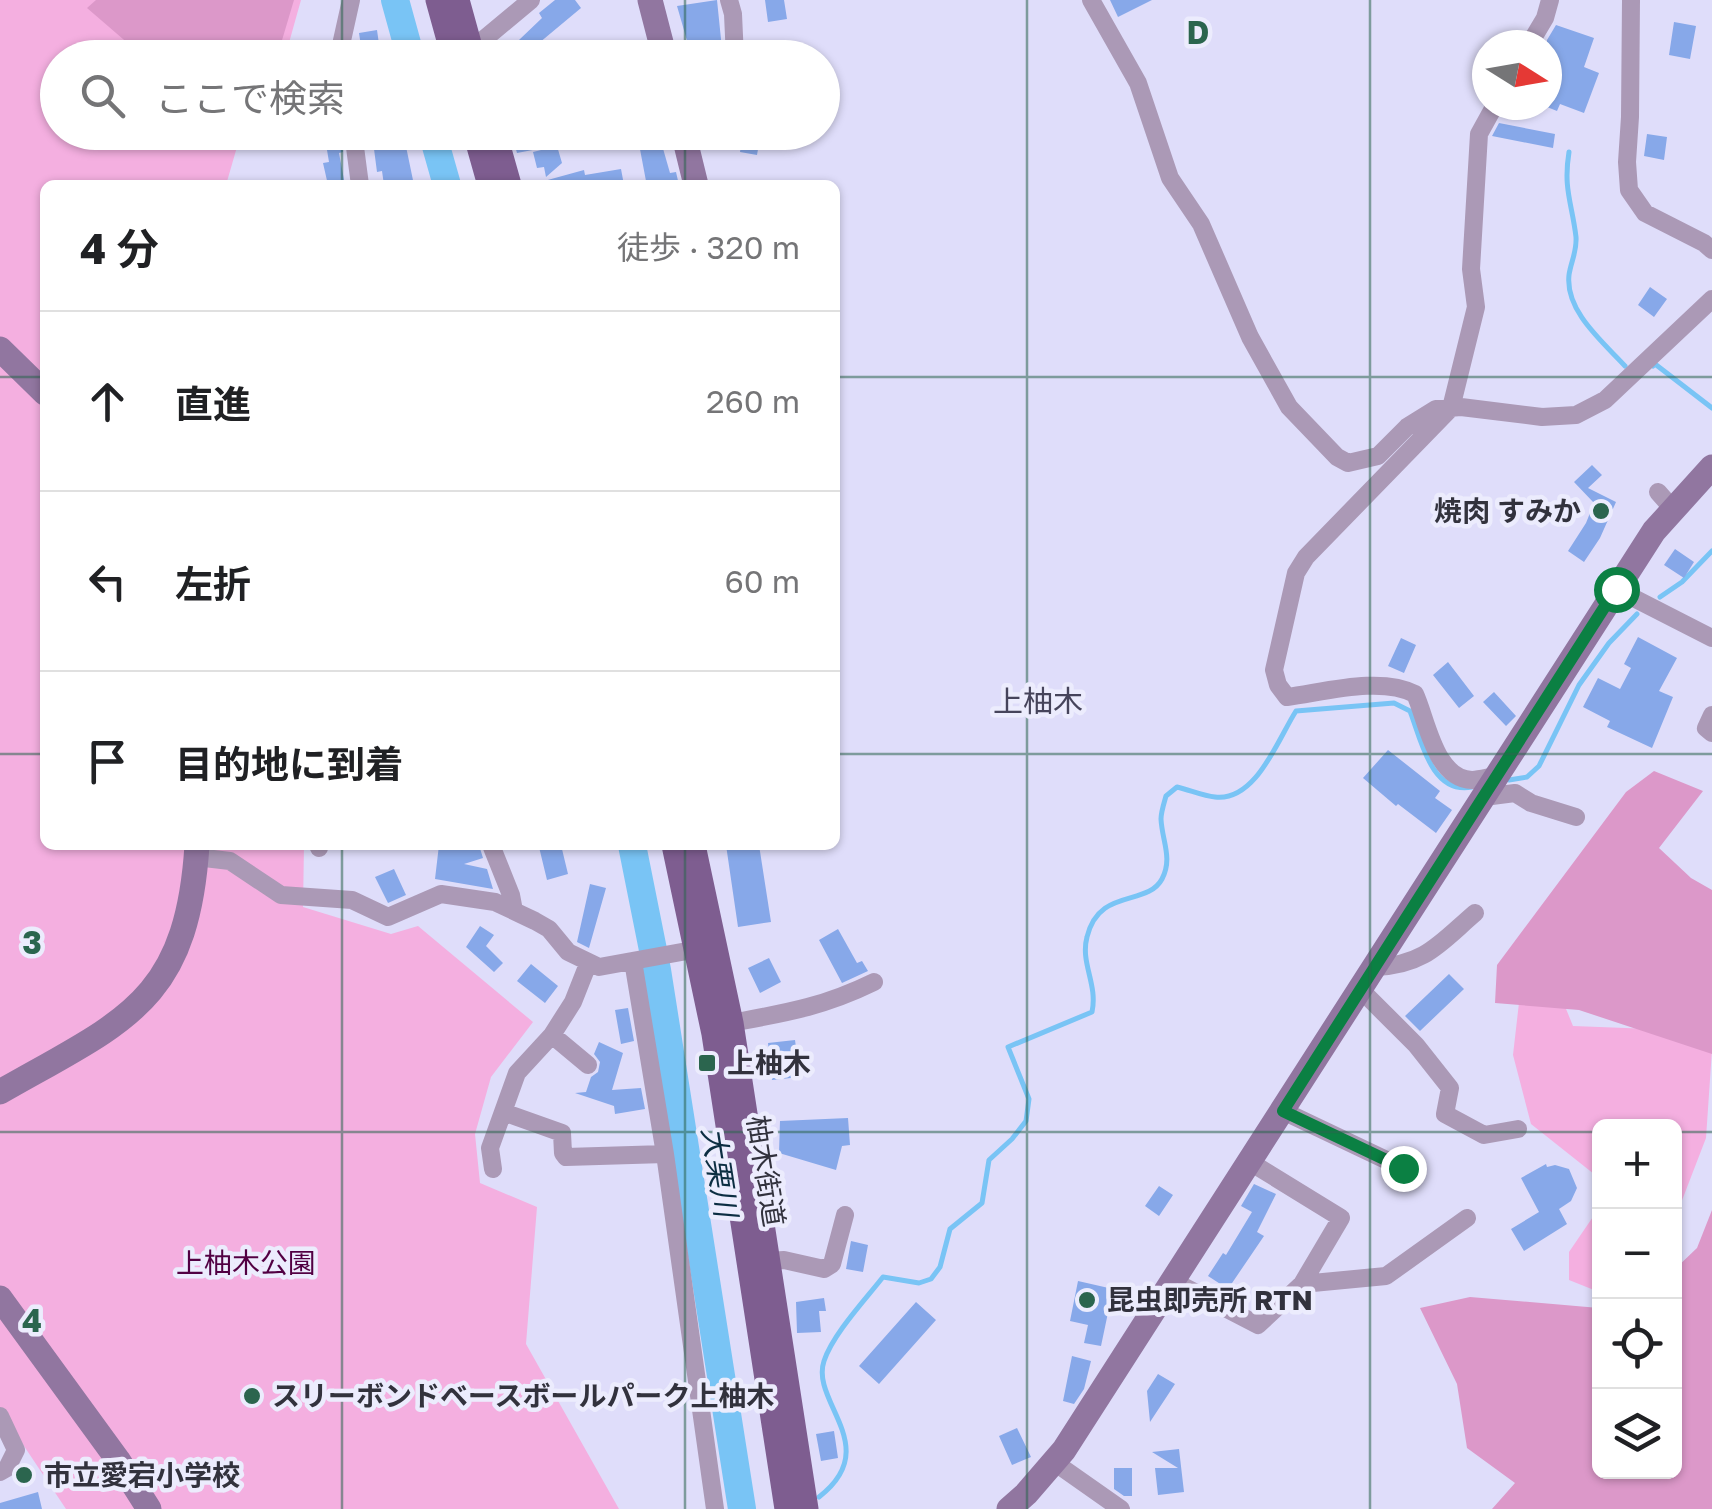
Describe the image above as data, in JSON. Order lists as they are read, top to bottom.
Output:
{
  "streets": {
    "main road": ["柚木街道"]
  },
  "districts": ["上柚木"],
  "water": ["大栗川"],
  "parks": ["上柚木公園"],
  "places": {
    "other": [
      "焼肉 すみか",
      "昆虫即売所 RTN",
      "スリーボンドベースボールパーク上柚木",
      "市立愛宕小学校"
    ],
    "transit": ["上柚木"]
  },
  "north": "right",
  "page": {
    "search": "ここで検索",
    "heading": ["4 分", "徒歩 · 320 m"],
    "list": [
      ["直進", "260 m"],
      ["左折", "60 m"],
      "目的地に到着"
    ],
    "map_buttons": ["+", "−"]
  },
  "grid": {
    "columns": ["D"],
    "rows": ["3", "4"]
  }
}
